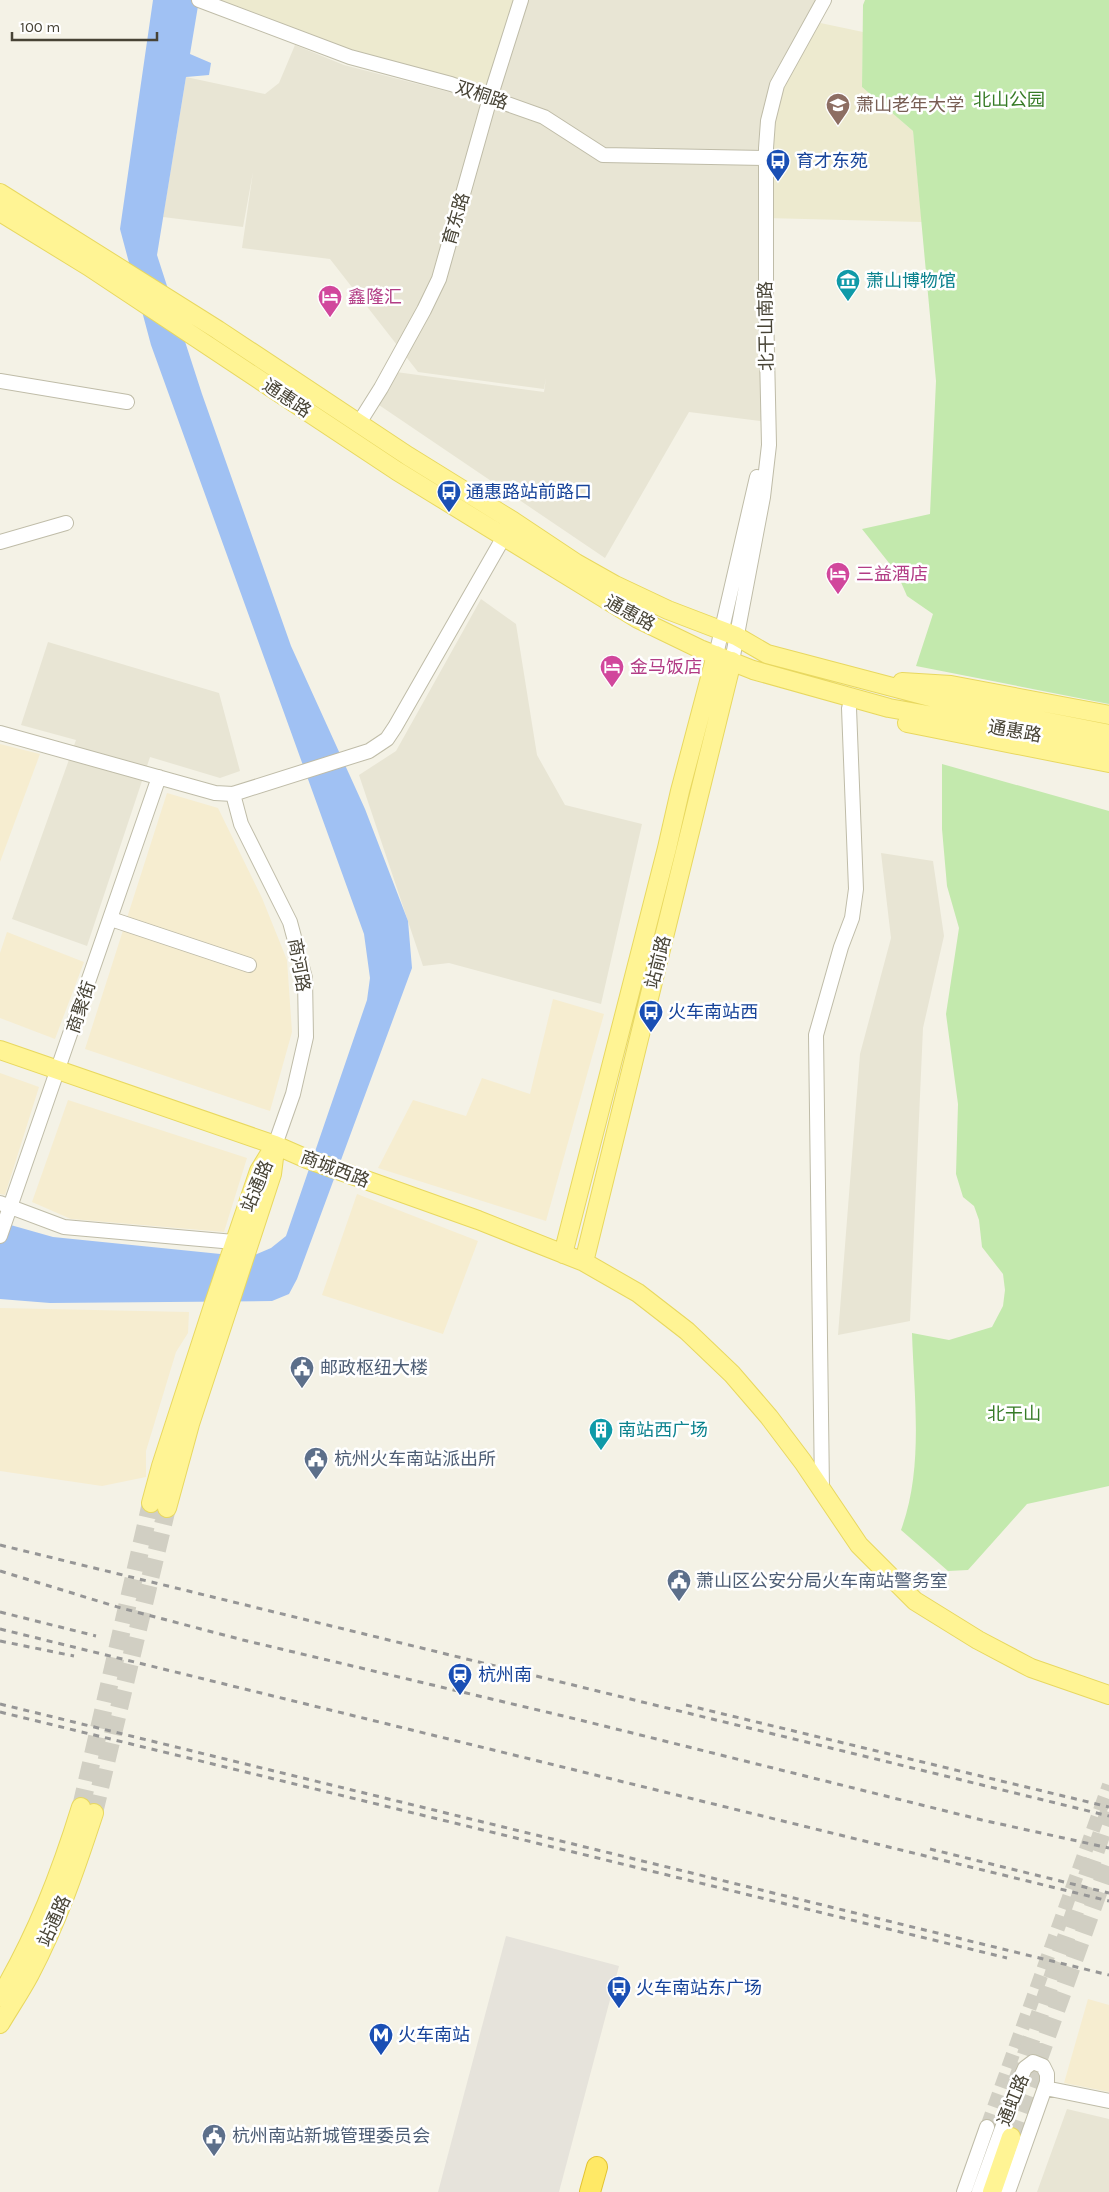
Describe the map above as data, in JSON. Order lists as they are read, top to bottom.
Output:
{
  "streets": {
    "main road": [
      "通惠路",
      "站前路",
      "商城西路",
      "站通路",
      "通虹路"
    ],
    "street": [
      "双桐路",
      "育东路",
      "北干山南路",
      "商河路",
      "商聚街"
    ]
  },
  "crossings": [
    ["双桐路", "育东路"],
    ["双桐路", "北干山南路"],
    ["育东路", "通惠路"],
    ["北干山南路", "通惠路"],
    ["北干山南路", "站前路"],
    ["通惠路", "站前路"],
    ["站前路", "商城西路"],
    ["商河路", "商城西路"],
    ["商河路", "站通路"],
    ["商聚街", "商城西路"],
    ["商城西路", "站通路"]
  ],
  "parks": ["北山公园", "北干山"],
  "places": {
    "school or university": ["萧山老年大学"],
    "bus stop": [
      "育才东苑",
      "通惠路站前路口",
      "火车南站西",
      "火车南站东广场"
    ],
    "museum": ["萧山博物馆"],
    "hotel": ["鑫隆汇", "三益酒店", "金马饭店"],
    "public building": [
      "邮政枢纽大楼",
      "杭州火车南站派出所",
      "萧山区公安分局火车南站警务室",
      "杭州南站新城管理委员会"
    ],
    "building": ["南站西广场"],
    "station": ["杭州南"],
    "metro station": ["火车南站"]
  },
  "scale_bar": "100 m"
}
